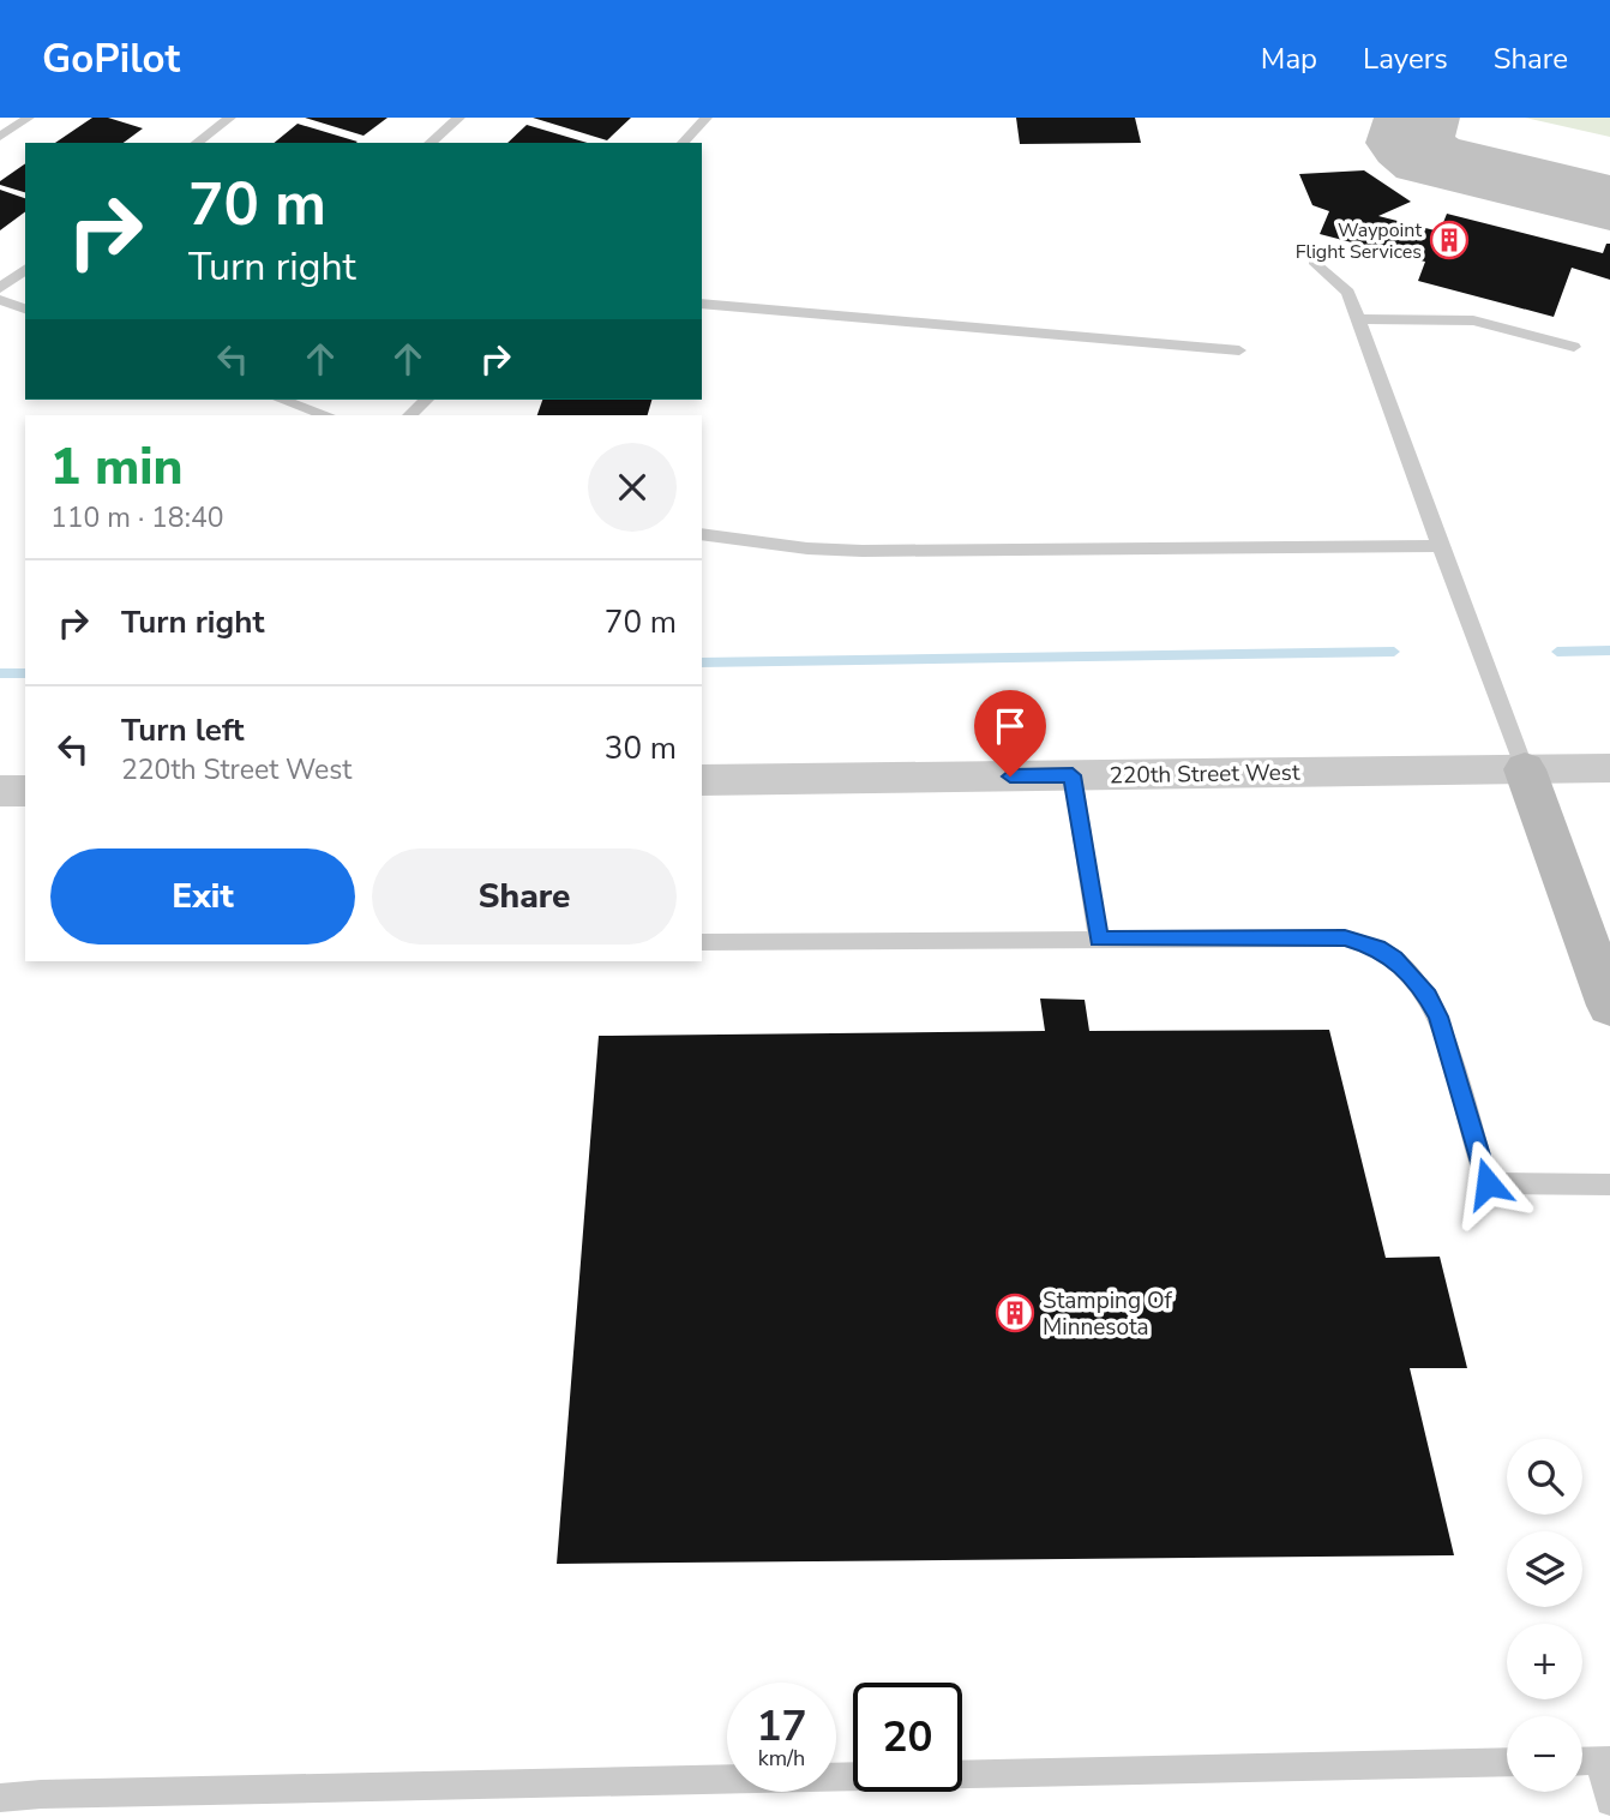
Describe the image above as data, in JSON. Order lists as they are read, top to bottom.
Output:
{
  "streets": {
    "street": ["220th Street West"]
  },
  "places": {
    "building": ["Waypoint Flight Services", "Stamping Of Minnesota"]
  },
  "page": {
    "header": "GoPilot",
    "nav": ["Map", "Layers", "Share"],
    "turn": ["70 m", "Turn right"],
    "heading": ["1 min", "110 m · 18:40"],
    "list": [
      {
        "name": "Turn right",
        "value": "70 m"
      },
      {
        "name": "Turn left",
        "note": "220th Street West",
        "value": "30 m"
      }
    ],
    "buttons": ["Exit", "Share"],
    "map_buttons": ["+", "−"],
    "speed": "17 km/h",
    "limit": "20"
  }
}
